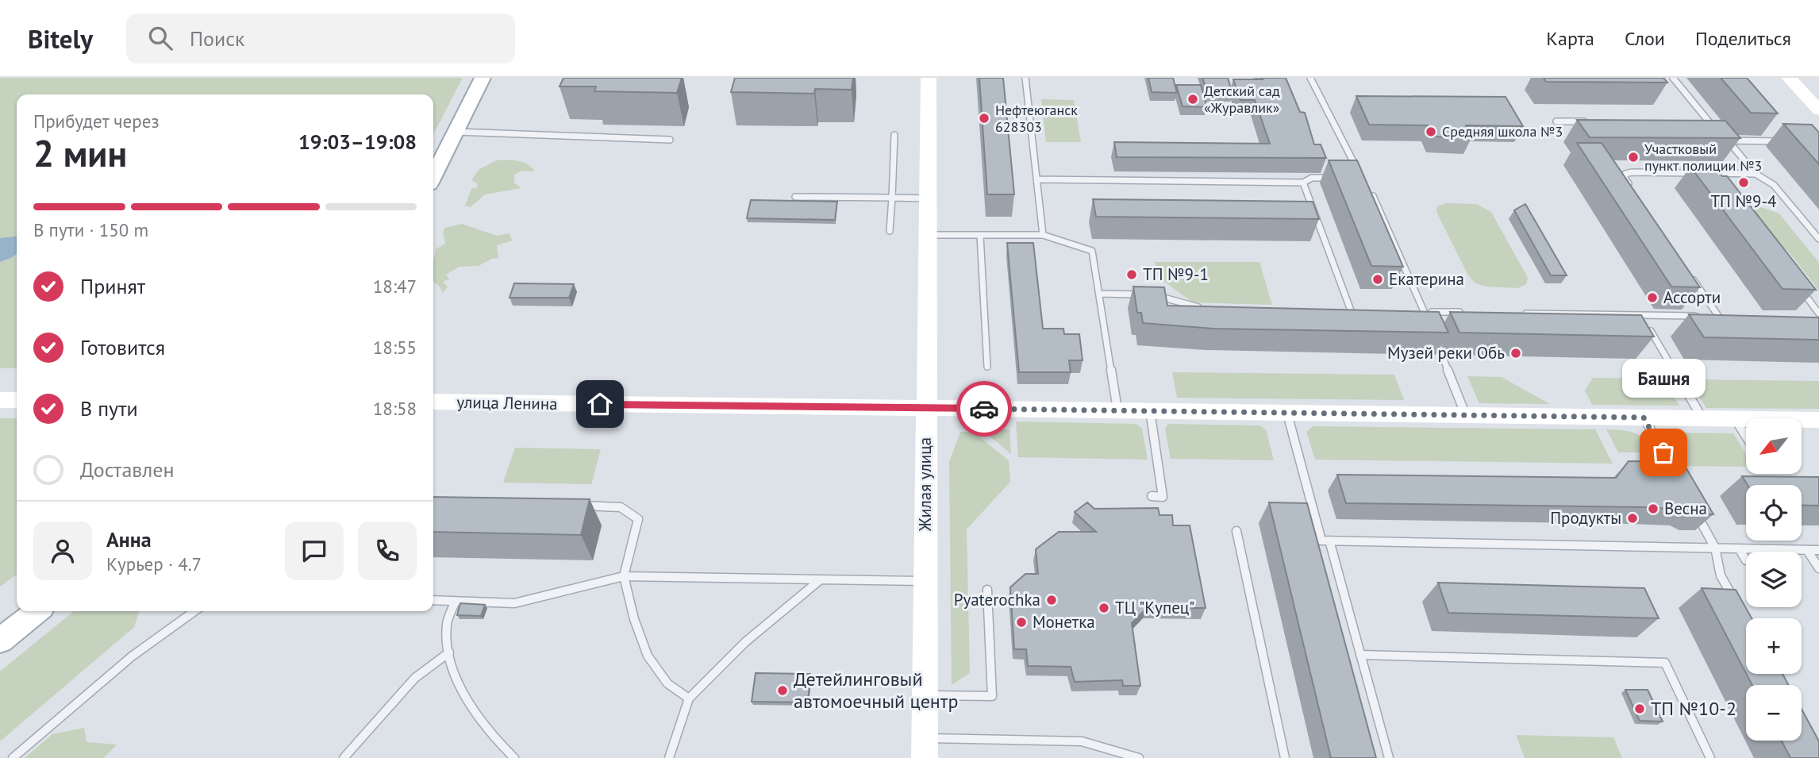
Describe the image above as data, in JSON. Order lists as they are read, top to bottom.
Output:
{
  "streets": {
    "main road": ["улица Ленина", "Жилая улица"]
  },
  "crossings": [
    ["улица Ленина", "Жилая улица"]
  ],
  "places": [
    "Детский сад «Журавлик»",
    "Нефтеюганск 628303",
    "Средняя школа №3",
    "Участковый пункт полиции №3",
    "ТП №9-4",
    "ТП №9-1",
    "Екатерина",
    "Ассорти",
    "Музей реки Обь",
    "Башня",
    "Весна",
    "Продукты",
    "Pyaterochka",
    "ТЦ \"Купец\"",
    "Монетка",
    "Детейлинговый автомоечный центр",
    "ТП №10-2"
  ],
  "north": "bottom left",
  "page": {
    "header": "Bitely",
    "search": "Поиск",
    "nav": ["Карта", "Слои", "Поделиться"],
    "heading": ["2 мин", "Прибудет через", "19:03–19:08"],
    "panel": ["Анна", "Курьер · 4.7"],
    "bar": "В пути · 150 m",
    "list": [
      ["Принят", "18:47"],
      ["Готовится", "18:55"],
      ["В пути", "18:58"],
      "Доставлен"
    ],
    "bubble": "Башня",
    "map_buttons": ["+", "−"]
  }
}
